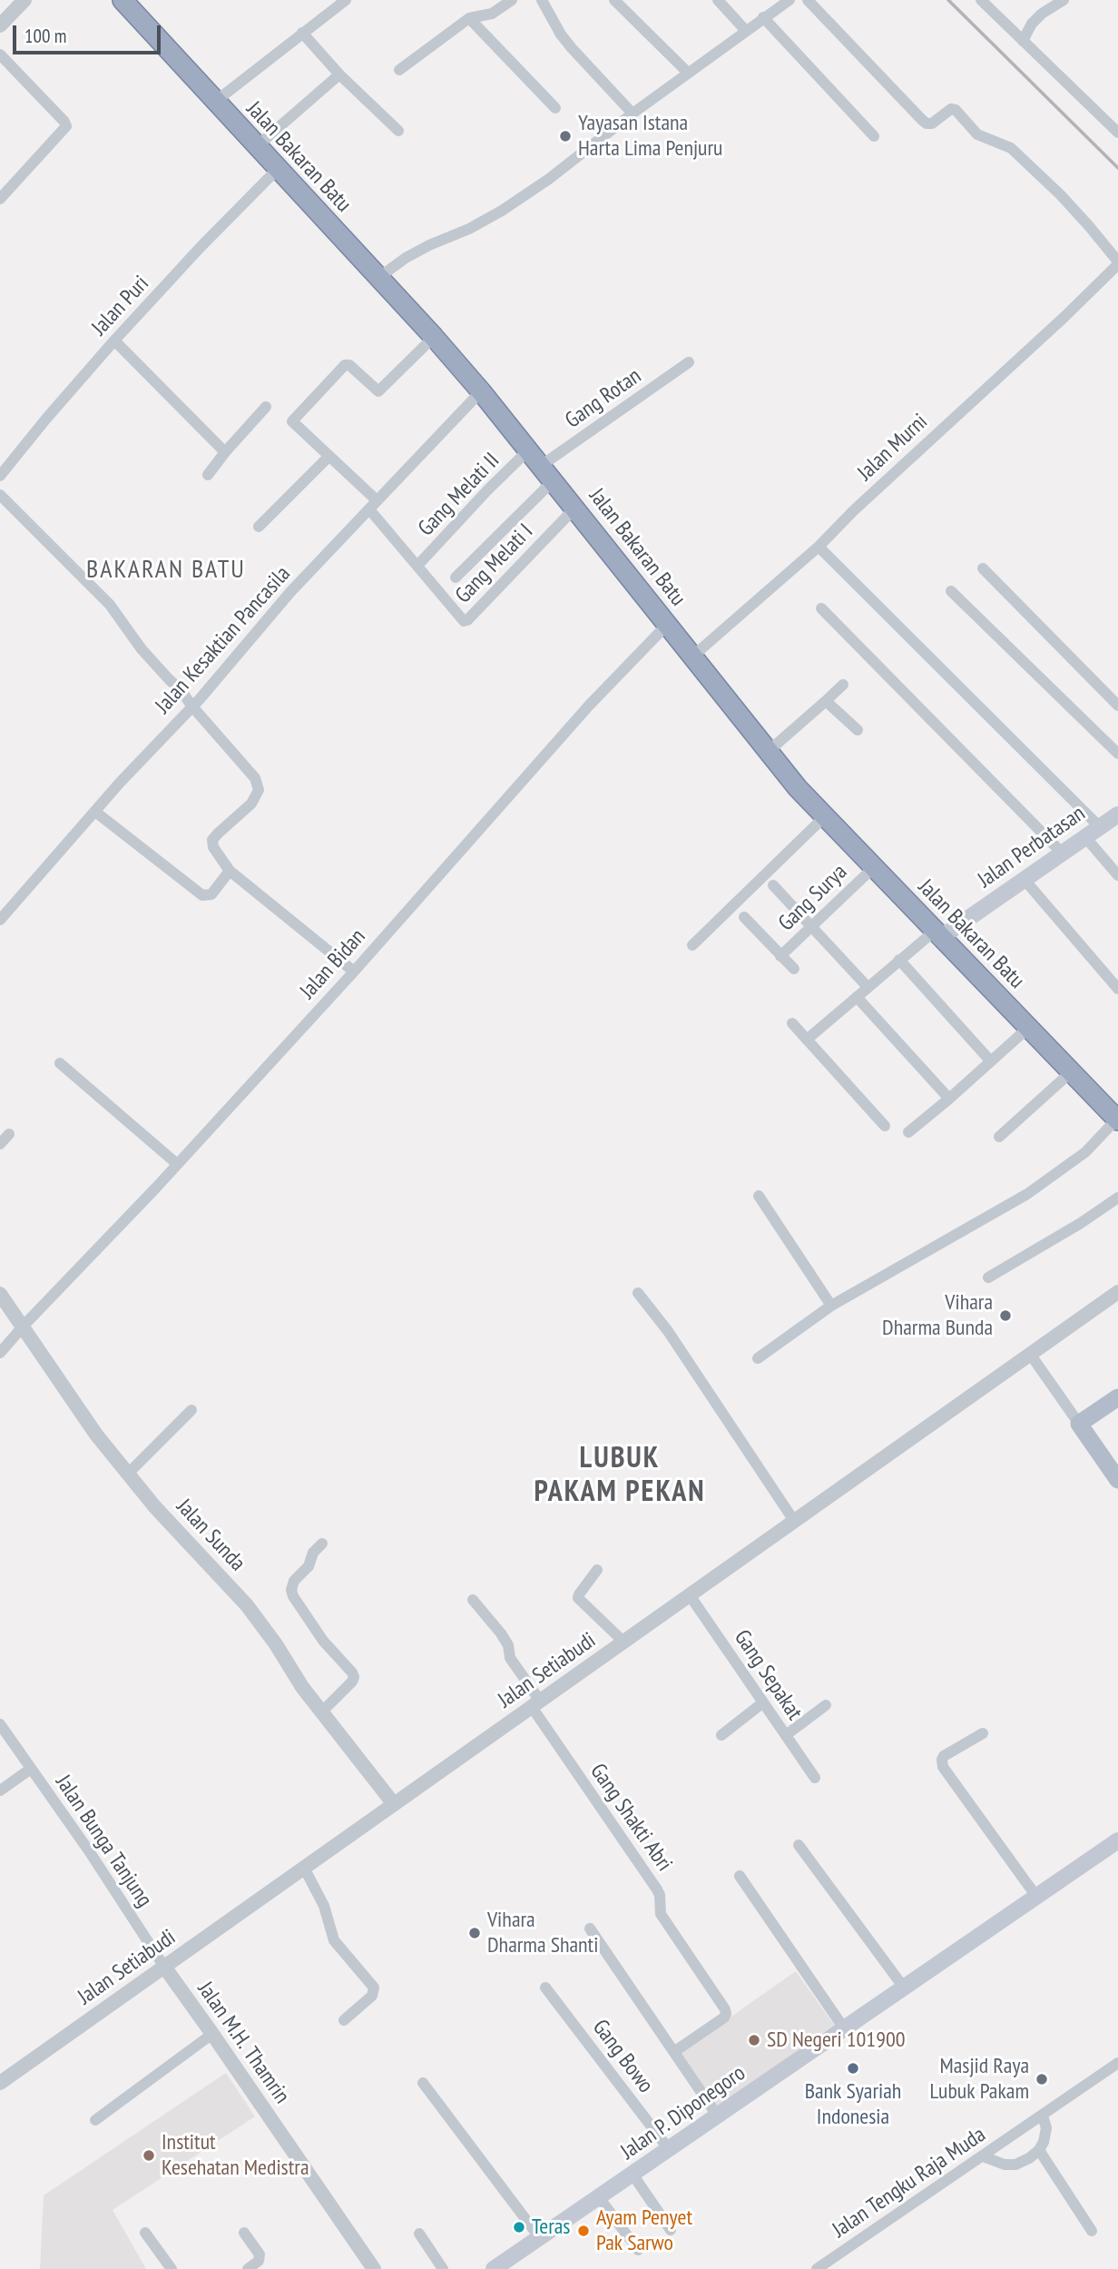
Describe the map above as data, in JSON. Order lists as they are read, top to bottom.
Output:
{
  "streets": {
    "highway": ["Jalan Bakaran Batu"],
    "main road": ["Jalan Perbatasan", "Jalan P. Diponegoro"],
    "street": [
      "Jalan Puri",
      "Gang Rotan",
      "Jalan Murni",
      "Gang Melati II",
      "Gang Melati I",
      "Jalan Kesaktian Pancasila",
      "Gang Surya",
      "Jalan Bidan",
      "Jalan Sunda",
      "Jalan Setiabudi",
      "Gang Sepakat",
      "Gang Shakti Abri",
      "Jalan Bunga Tanjung",
      "Jalan M.H. Thamrin",
      "Gang Bowo",
      "Jalan Tengku Raja Muda"
    ]
  },
  "crossings": [
    ["Jalan Bakaran Batu", "Jalan Puri"],
    ["Jalan Bakaran Batu", "Gang Rotan"],
    ["Jalan Bakaran Batu", "Jalan Murni"],
    ["Jalan Bakaran Batu", "Gang Melati II"],
    ["Jalan Bakaran Batu", "Gang Melati I"],
    ["Jalan Bakaran Batu", "Jalan Kesaktian Pancasila"],
    ["Jalan Bakaran Batu", "Jalan Perbatasan"],
    ["Jalan Bakaran Batu", "Gang Surya"],
    ["Jalan Bakaran Batu", "Jalan Bidan"],
    ["Gang Melati II", "Gang Melati I"],
    ["Jalan Bidan", "Jalan Sunda"],
    ["Jalan Sunda", "Jalan Setiabudi"],
    ["Jalan Setiabudi", "Gang Sepakat"],
    ["Jalan Setiabudi", "Gang Shakti Abri"],
    ["Jalan Setiabudi", "Jalan Bunga Tanjung"],
    ["Jalan Setiabudi", "Jalan M.H. Thamrin"],
    ["Jalan Bunga Tanjung", "Jalan M.H. Thamrin"],
    ["Gang Bowo", "Jalan P. Diponegoro"]
  ],
  "districts": ["BAKARAN BATU", "LUBUK PAKAM PEKAN"],
  "places": [
    "Yayasan Istana Harta Lima Penjuru",
    "Vihara Dharma Bunda",
    "Vihara Dharma Shanti",
    "SD Negeri 101900",
    "Bank Syariah Indonesia",
    "Masjid Raya Lubuk Pakam",
    "Institut Kesehatan Medistra",
    "Teras",
    "Ayam Penyet Pak Sarwo"
  ],
  "scale_bar": "100 m"
}
